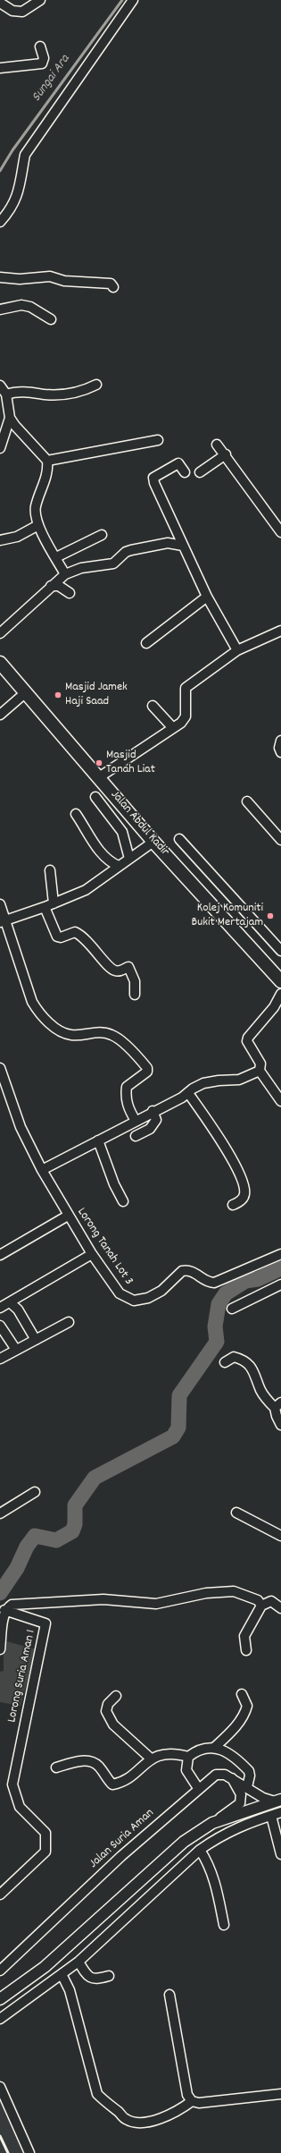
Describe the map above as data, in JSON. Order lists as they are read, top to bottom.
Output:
{
  "streets": {
    "main road": ["Jalan Abdul Kadir"],
    "street": ["Lorong Tanah Lot 3", "Lorong Suria Aman 1", "Jalan Suria Aman"]
  },
  "water": ["Sungai Ara"],
  "places": ["Masjid Jamek Haji Saad", "Masjid Tanah Liat", "Kolej Komuniti Bukit Mertajam"]
}
